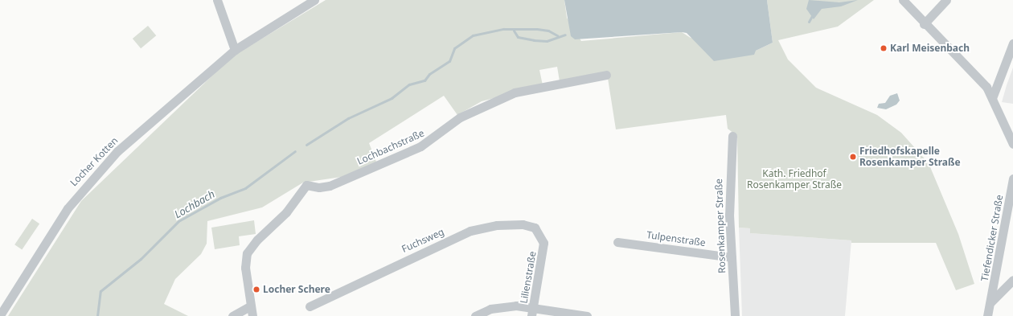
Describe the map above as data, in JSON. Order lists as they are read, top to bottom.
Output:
{
  "streets": {
    "street": [
      "Lochbachstraße",
      "Locher Kotten",
      "Rosenkamper Straße",
      "Tiefendicker Straße",
      "Tulpenstraße",
      "Fuchsweg",
      "Lilienstraße"
    ]
  },
  "crossings": [
    ["Rosenkamper Straße", "Tulpenstraße"],
    ["Fuchsweg", "Lilienstraße"]
  ],
  "water": ["Lochbach"],
  "parks": ["Kath. Friedhof Rosenkamper Straße"],
  "places": ["Karl Meisenbach", "Friedhofskapelle Rosenkamper Straße", "Locher Schere"]
}
